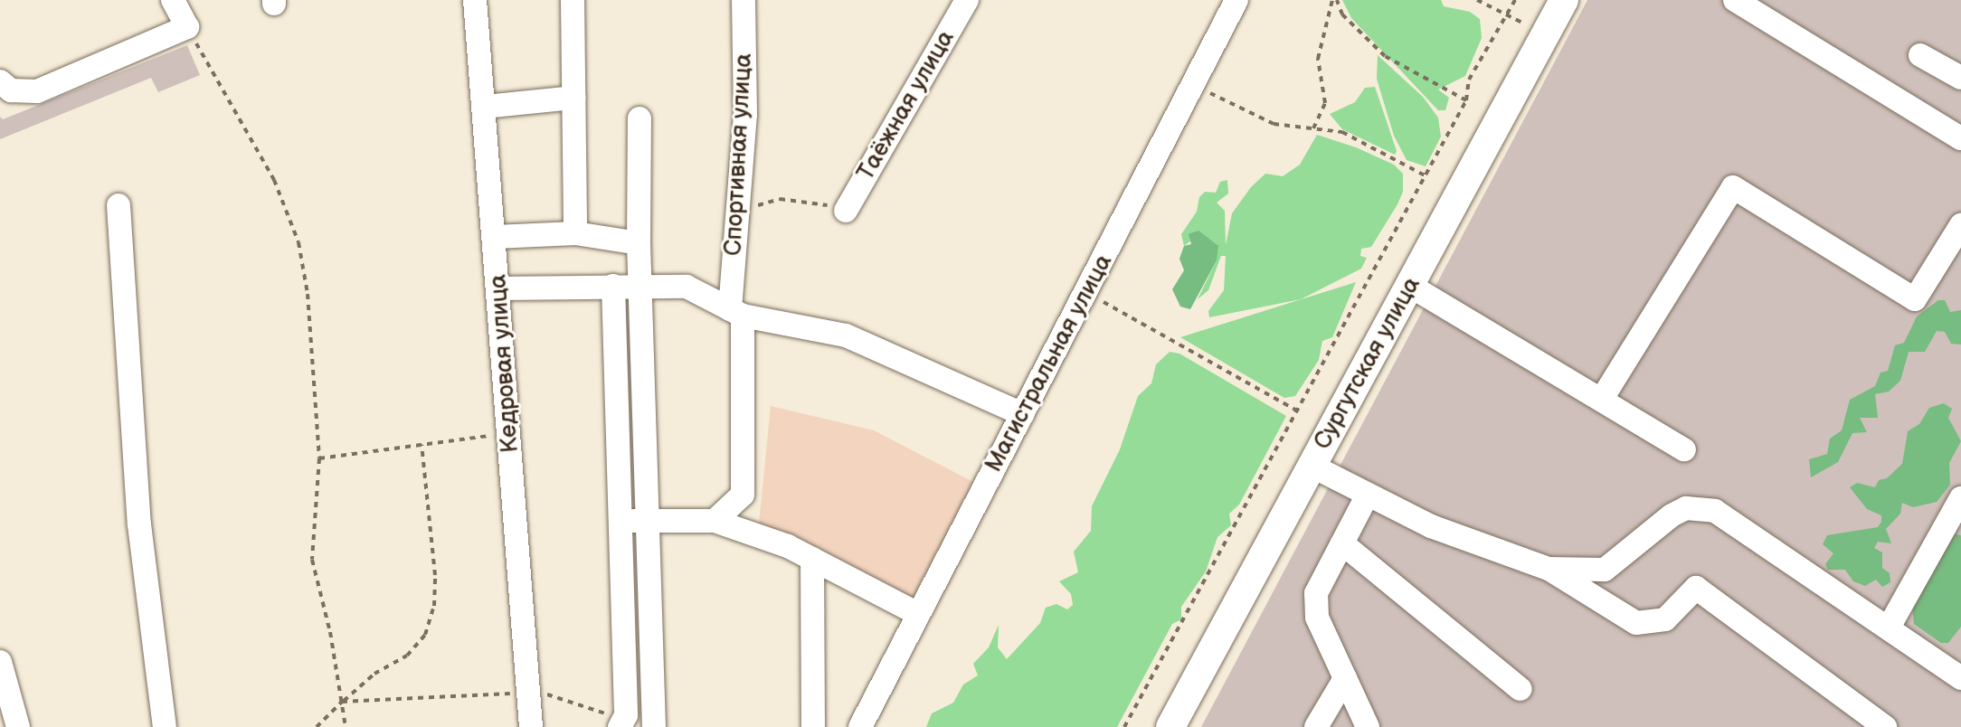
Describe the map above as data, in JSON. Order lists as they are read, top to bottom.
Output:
{
  "streets": {
    "main road": ["Сургутская улица"],
    "street": [
      "Таёжная улица",
      "Спортивная улица",
      "Кедровая улица",
      "Магистральная улица"
    ]
  }
}
